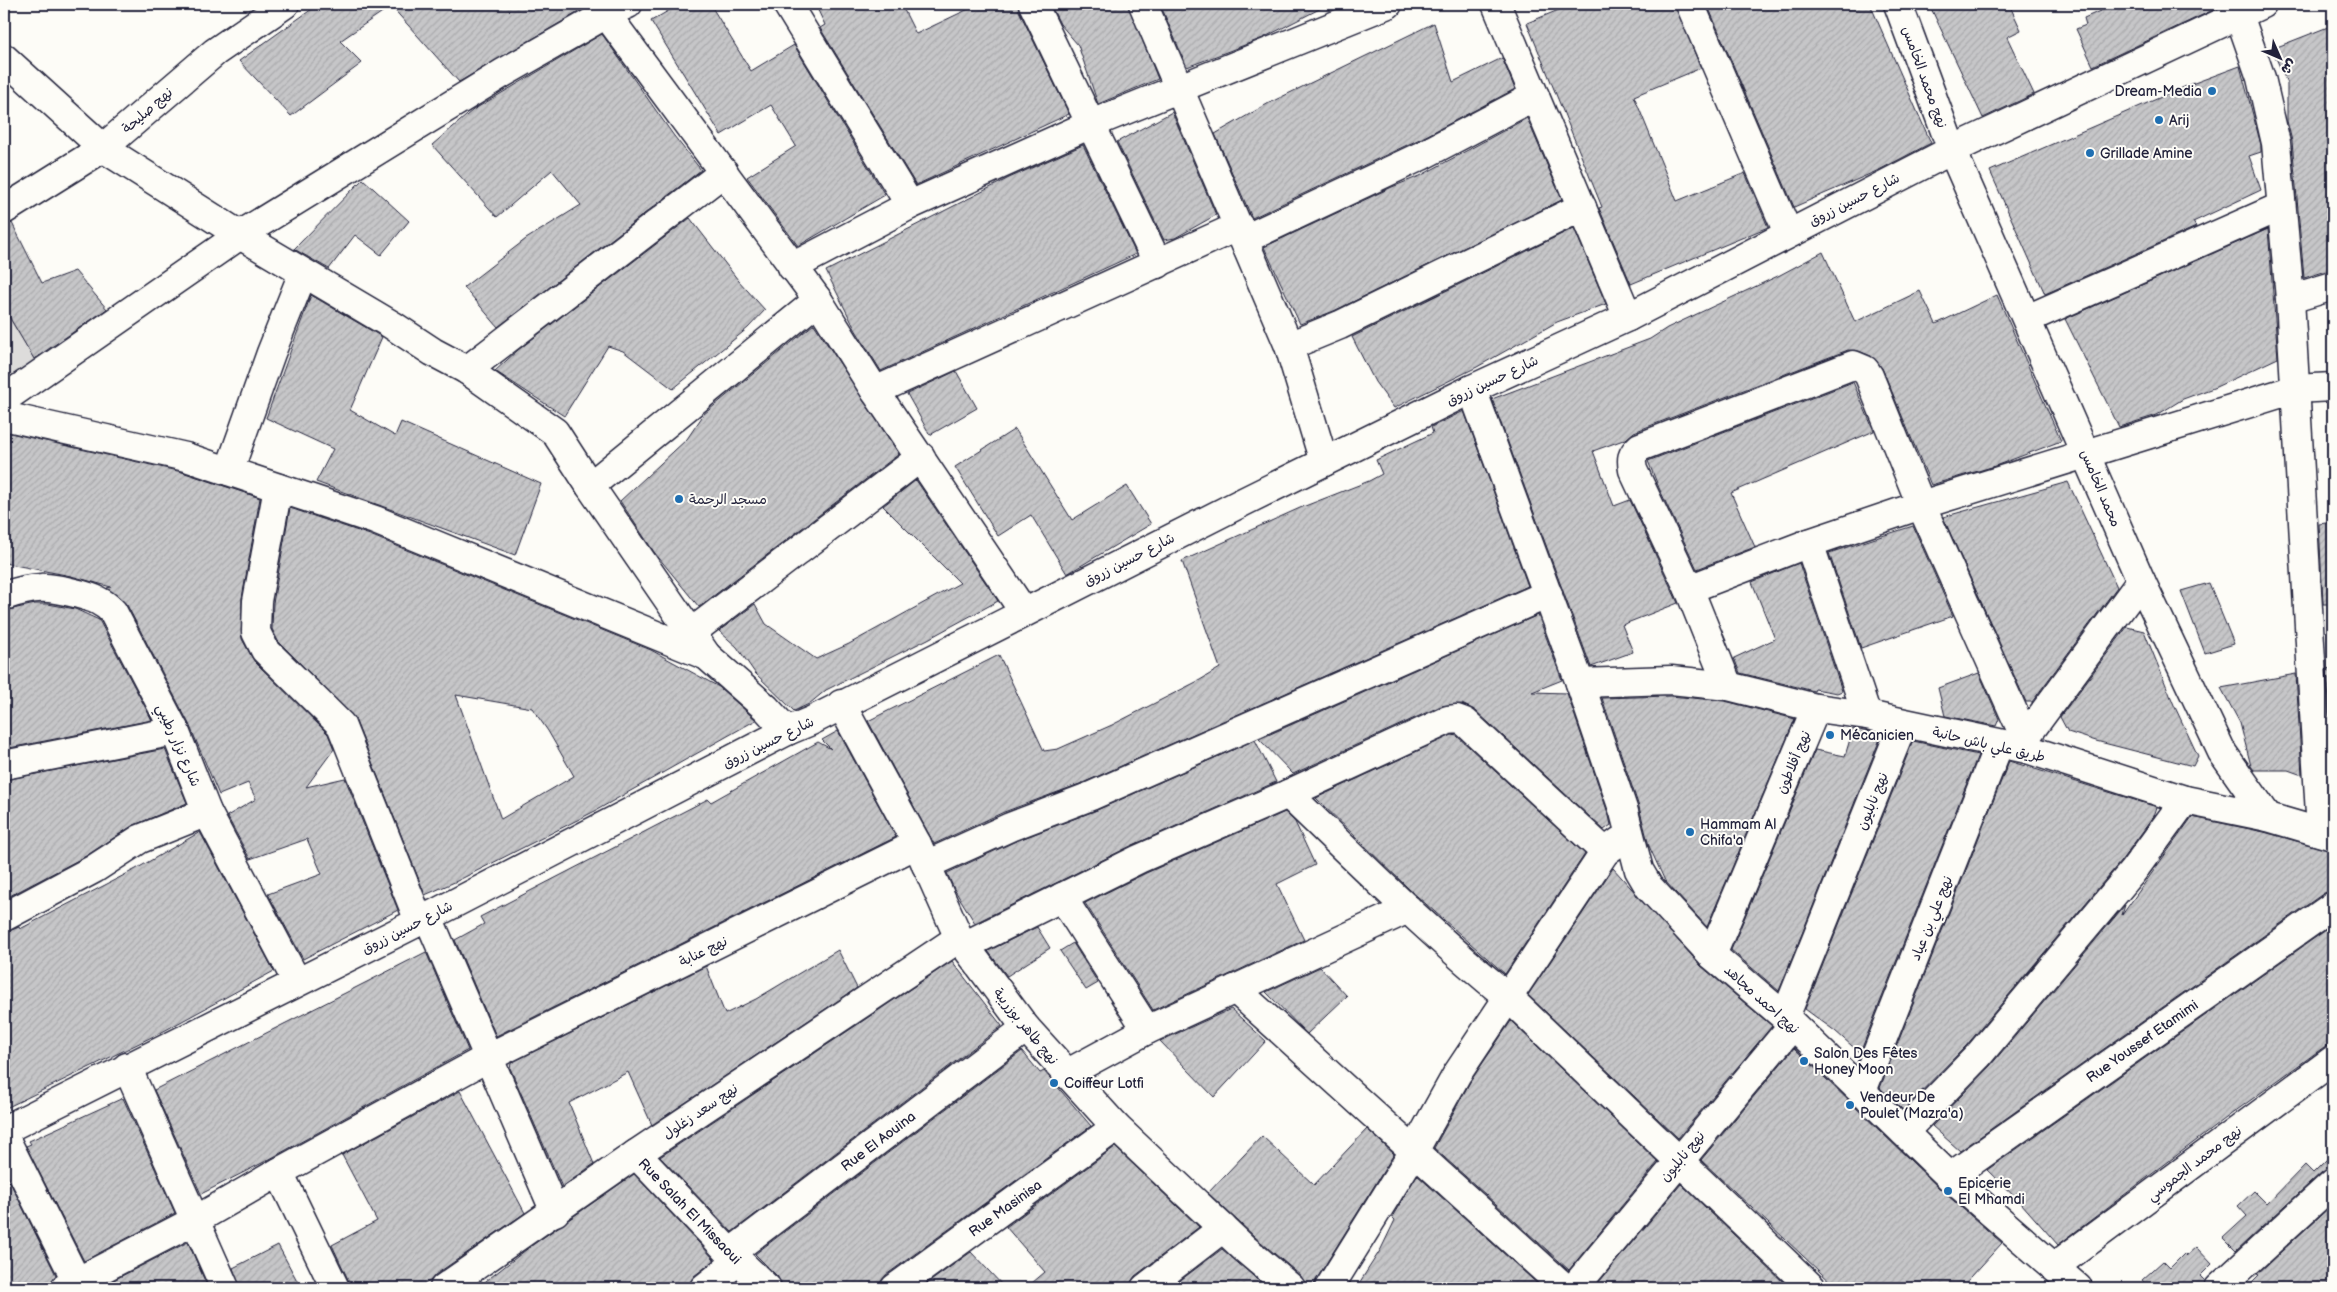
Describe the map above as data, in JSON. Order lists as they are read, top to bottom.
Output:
{
  "streets": {
    "street": [
      "نهج محمد الخامس",
      "نهج صليحة",
      "شارع حسين زروق",
      "محمد الخامس",
      "طريق علي باش حانبة",
      "شارع نزار رطيبي",
      "نهج أفلاطون",
      "نهج نابليون",
      "نهج علي بن عياد",
      "نهج عنابة",
      "نهج احمد مجاهد",
      "نهج طاهر بوزريبة",
      "Rue Youssef Etamimi",
      "نهج سعد زغلول",
      "Rue El Aouina",
      "نهج محمد الجموسي",
      "Rue Masinisa",
      "Rue Salah El Missaoui"
    ]
  },
  "crossings": [
    ["نهج محمد الخامس", "شارع حسين زروق"],
    ["نهج محمد الخامس", "محمد الخامس"],
    ["شارع حسين زروق", "محمد الخامس"],
    ["شارع حسين زروق", "شارع نزار رطيبي"],
    ["شارع حسين زروق", "نهج احمد مجاهد"],
    ["شارع حسين زروق", "نهج طاهر بوزريبة"],
    ["محمد الخامس", "طريق علي باش حانبة"],
    ["طريق علي باش حانبة", "نهج أفلاطون"],
    ["طريق علي باش حانبة", "نهج نابليون"],
    ["طريق علي باش حانبة", "نهج علي بن عياد"],
    ["طريق علي باش حانبة", "نهج احمد مجاهد"],
    ["نهج أفلاطون", "نهج احمد مجاهد"],
    ["نهج نابليون", "نهج احمد مجاهد"],
    ["نهج علي بن عياد", "نهج احمد مجاهد"],
    ["نهج عنابة", "نهج احمد مجاهد"],
    ["نهج عنابة", "نهج طاهر بوزريبة"],
    ["نهج احمد مجاهد", "Rue Youssef Etamimi"],
    ["نهج احمد مجاهد", "نهج محمد الجموسي"],
    ["نهج طاهر بوزريبة", "نهج سعد زغلول"],
    ["نهج طاهر بوزريبة", "Rue El Aouina"],
    ["نهج طاهر بوزريبة", "Rue Masinisa"],
    ["نهج سعد زغلول", "Rue Salah El Missaoui"],
    ["Rue El Aouina", "Rue Salah El Missaoui"]
  ],
  "places": [
    "Dream-Media",
    "Arij",
    "Grillade Amine",
    "مسجد الرحمة",
    "Mécanicien",
    "Hammam Al Chifa'a",
    "Salon Des Fêtes Honey Moon",
    "Coiffeur Lotfi",
    "Vendeur De Poulet (Mazra'a)",
    "Epicerie El Mhamdi"
  ],
  "north": "bottom right"
}
